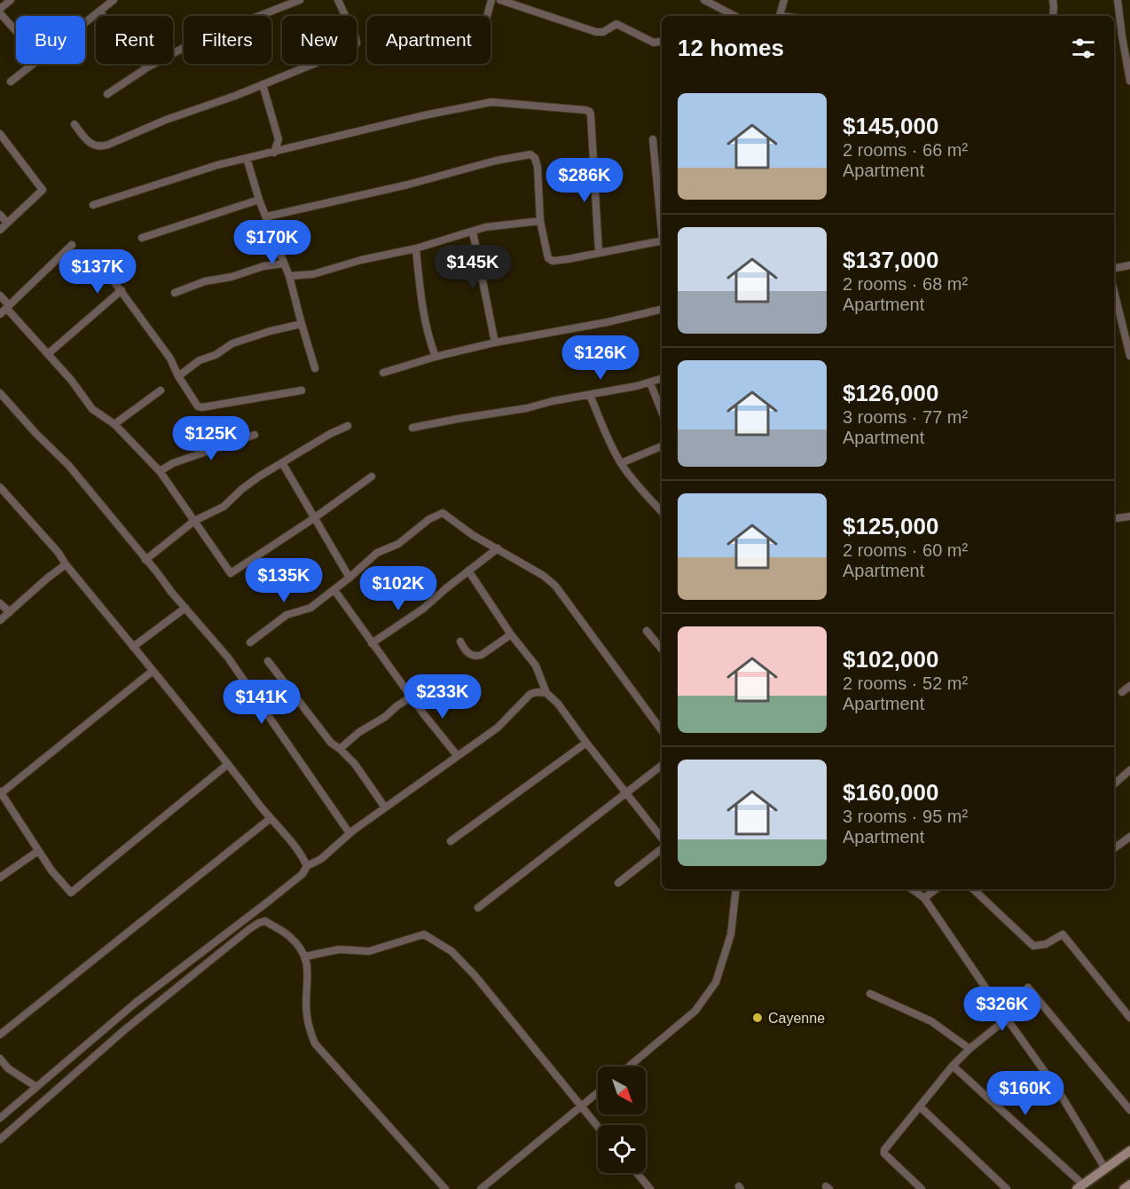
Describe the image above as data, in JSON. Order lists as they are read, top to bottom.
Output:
{
  "places": ["Cayenne"],
  "north": "bottom right",
  "page": {
    "chip": [
      "Buy",
      "Rent",
      "Filters",
      "New",
      "Apartment"
    ],
    "heading": "12 homes",
    "list": [
      {
        "name": "$145,000",
        "note": "2 rooms · 66 m² · Apartment"
      },
      {
        "name": "$137,000",
        "note": "2 rooms · 68 m² · Apartment"
      },
      {
        "name": "$126,000",
        "note": "3 rooms · 77 m² · Apartment"
      },
      {
        "name": "$125,000",
        "note": "2 rooms · 60 m² · Apartment"
      },
      {
        "name": "$102,000",
        "note": "2 rooms · 52 m² · Apartment"
      },
      {
        "name": "$160,000",
        "note": "3 rooms · 95 m² · Apartment"
      }
    ],
    "price": [
      "$286K",
      "$170K",
      "$145K",
      "$137K",
      "$126K",
      "$125K",
      "$135K",
      "$102K",
      "$233K",
      "$141K",
      "$326K",
      "$160K"
    ]
  }
}
